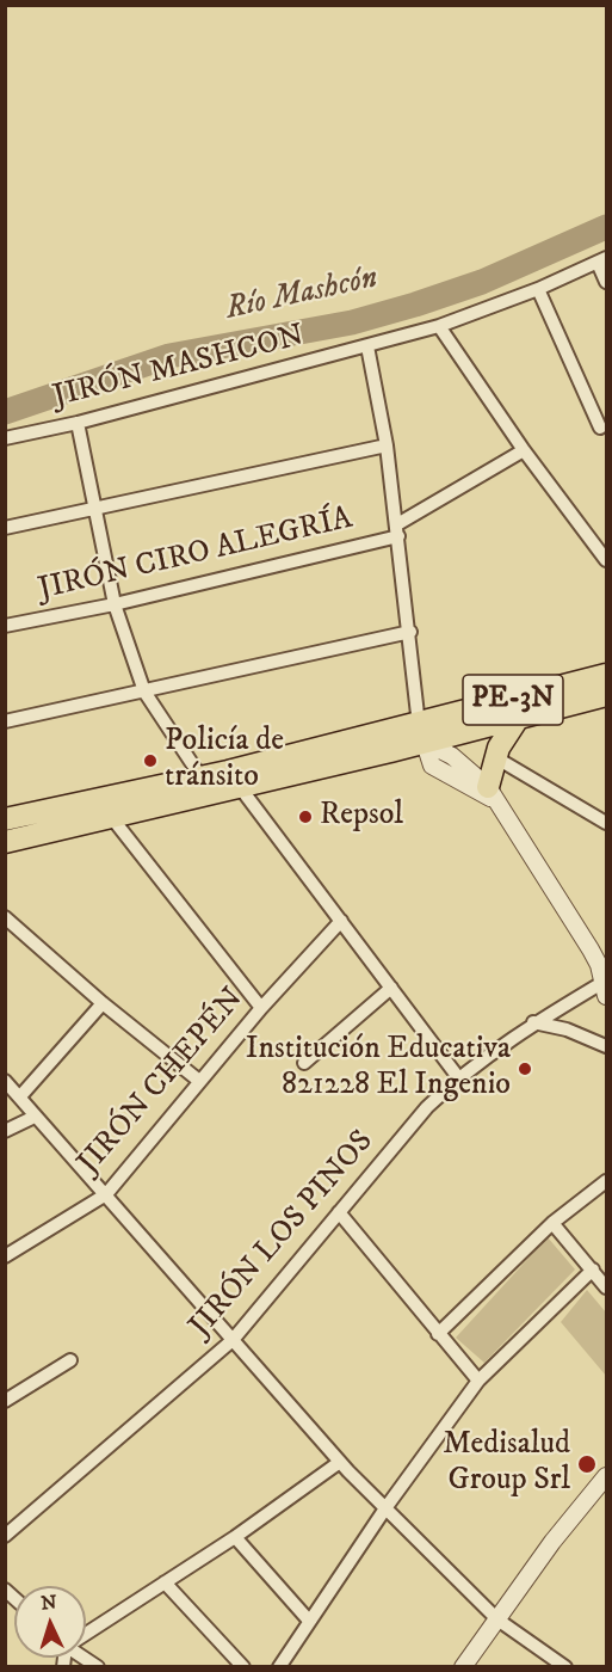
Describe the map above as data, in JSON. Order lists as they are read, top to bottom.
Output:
{
  "streets": {
    "highway": ["PE-3N"],
    "street": [
      "JIRÓN MASHCON",
      "JIRÓN CIRO ALEGRÍA",
      "JIRÓN CHEPÉN",
      "JIRÓN LOS PINOS"
    ]
  },
  "water": ["Río Mashcón"],
  "places": [
    "Policía de tránsito",
    "Repsol",
    "Institución Educativa 821228 El Ingenio",
    "Medisalud Group Srl"
  ],
  "north": "top"
}
